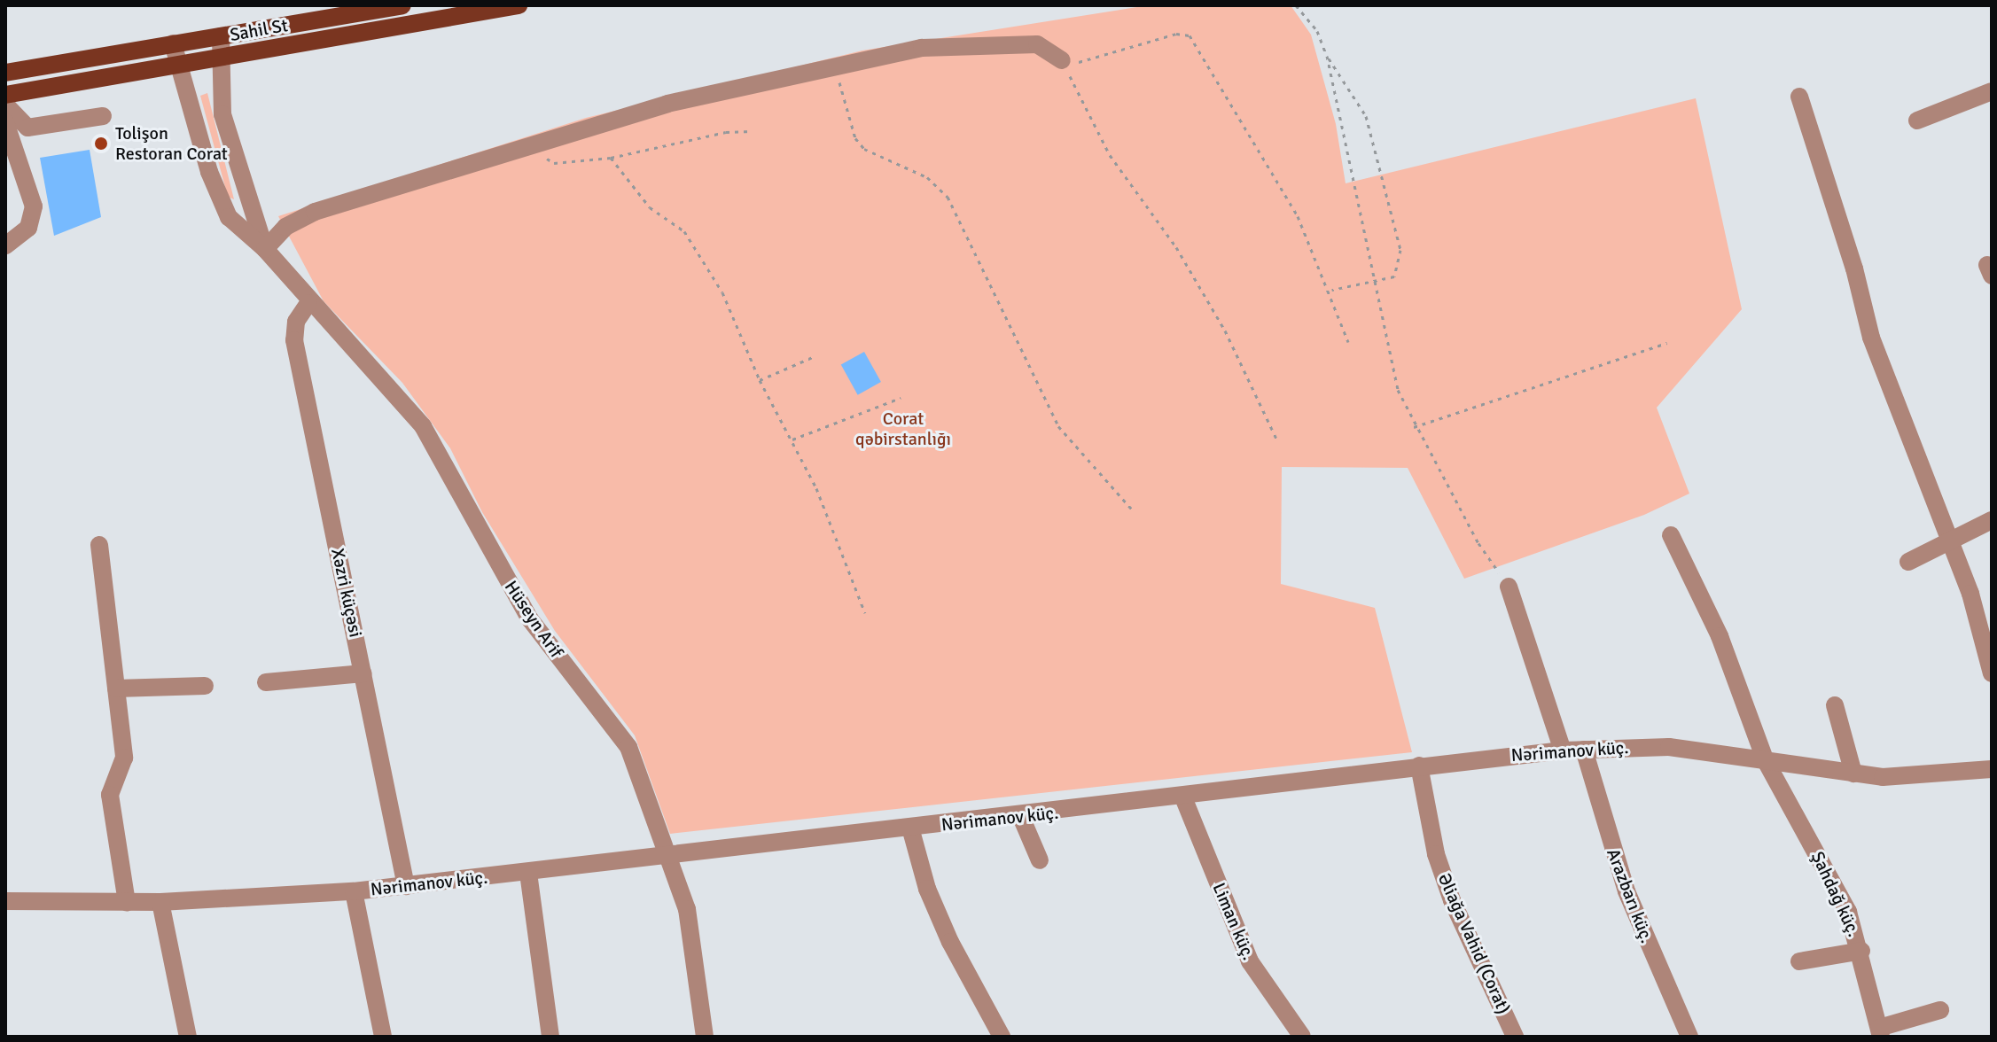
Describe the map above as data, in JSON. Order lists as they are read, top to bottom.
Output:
{
  "streets": {
    "main road": ["Sahil St"],
    "street": [
      "Xəzri küçəsi",
      "Hüseyn Arif",
      "Nərimanov küç.",
      "Şahdağ küç.",
      "Arazbarı küç.",
      "Liman küç.",
      "Əliağa Vahid (Corat)"
    ]
  },
  "crossings": [
    ["Xəzri küçəsi", "Hüseyn Arif"],
    ["Xəzri küçəsi", "Nərimanov küç."],
    ["Hüseyn Arif", "Nərimanov küç."],
    ["Nərimanov küç.", "Şahdağ küç."],
    ["Nərimanov küç.", "Arazbarı küç."],
    ["Nərimanov küç.", "Liman küç."],
    ["Nərimanov küç.", "Əliağa Vahid (Corat)"]
  ],
  "parks": ["Corat qəbirstanlığı"],
  "places": ["Tolişon Restoran Corat"]
}
